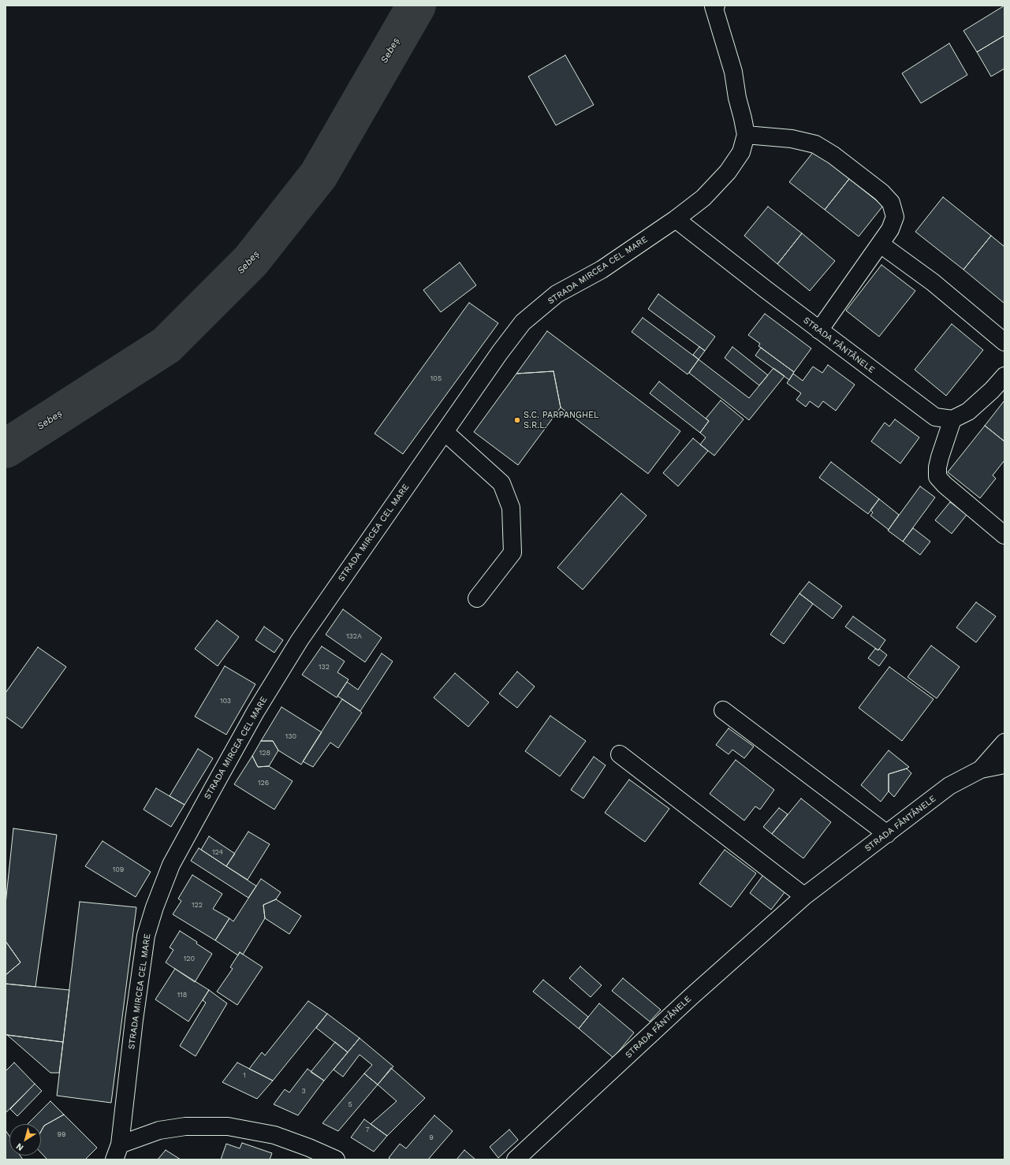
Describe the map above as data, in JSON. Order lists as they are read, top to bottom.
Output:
{
  "streets": {
    "street": ["STRADA MIRCEA CEL MARE", "STRADA FÂNTÂNELE"]
  },
  "crossings": [
    ["STRADA MIRCEA CEL MARE", "STRADA FÂNTÂNELE"]
  ],
  "water": ["Sebeș"],
  "places": ["S.C. PARPANGHEL S.R.L."],
  "house_numbers": [
    "105",
    "132A",
    "132",
    "103",
    "130",
    "128",
    "126",
    "124",
    "109",
    "122",
    "120",
    "118",
    "1",
    "3",
    "5",
    "7",
    "99",
    "9"
  ],
  "north": "bottom left"
}
